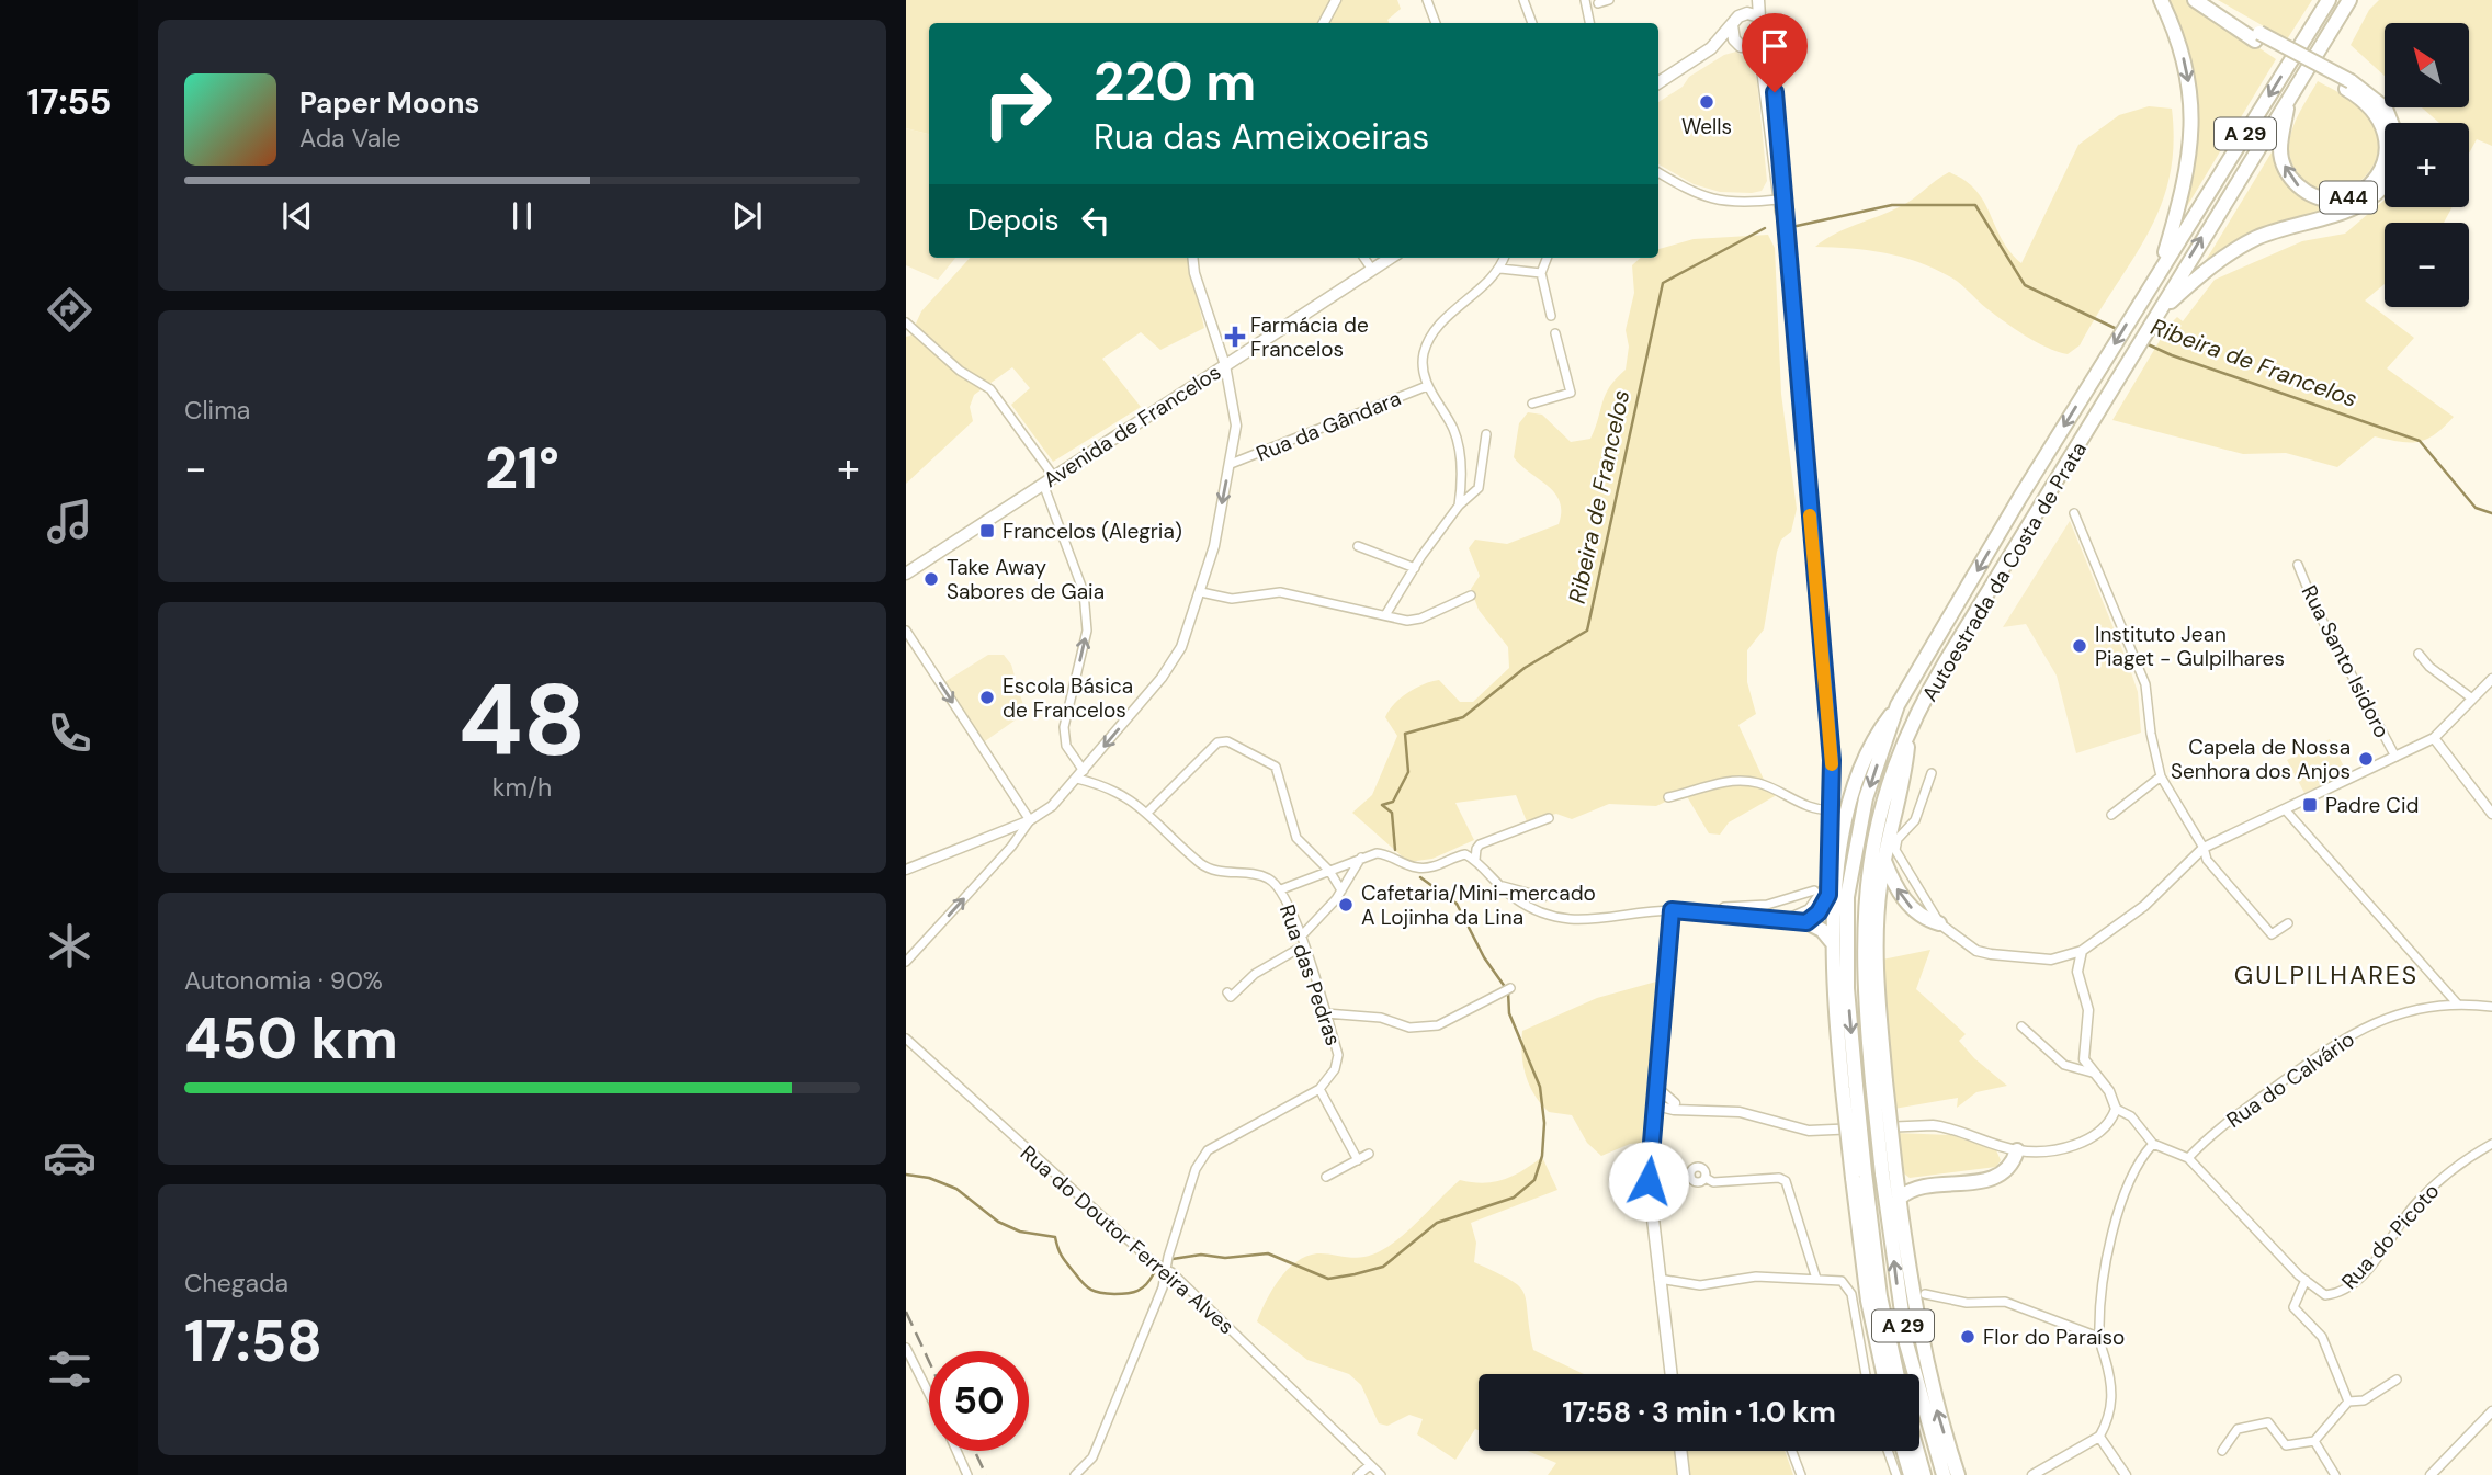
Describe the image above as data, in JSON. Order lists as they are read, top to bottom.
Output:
{
  "streets": {
    "highway": ["A 29", "A44", "Autoestrada da Costa de Prata"],
    "main road": ["Avenida de Francelos"],
    "street": [
      "Rua da Gândara",
      "Rua Santo Isidoro",
      "Rua das Pedras",
      "Rua do Calvário",
      "Rua do Picoto",
      "Rua do Doutor Ferreira Alves"
    ]
  },
  "crossings": [
    ["A 29", "Autoestrada da Costa de Prata"],
    ["A44", "Autoestrada da Costa de Prata"],
    ["Rua das Pedras", "Rua do Doutor Ferreira Alves"],
    ["Rua do Calvário", "Rua do Picoto"]
  ],
  "districts": ["GULPILHARES"],
  "water": ["Ribeira de Francelos"],
  "places": {
    "other": [
      "Wells",
      "Take Away Sabores de Gaia",
      "Instituto Jean Piaget - Gulpilhares",
      "Escola Básica de Francelos",
      "Capela de Nossa Senhora dos Anjos",
      "Cafetaria/Mini-mercado A Lojinha da Lina",
      "Flor do Paraíso"
    ],
    "health": ["Farmácia de Francelos"],
    "transit": ["Francelos (Alegria)", "Padre Cid"]
  },
  "north": "top left",
  "page": {
    "tabs": "17:55",
    "map_buttons": ["+", "−"],
    "turn": ["220 m", "Rua das Ameixoeiras"],
    "song": ["Paper Moons", "Ada Vale"],
    "then": "Depois",
    "tile": [
      "Clima",
      ["48", "km/h"],
      ["Autonomia · 90%", "450 km"],
      ["Chegada", "17:58"]
    ],
    "heat": ["−", "21°", "+"],
    "limit": "50",
    "trip": "17:58 · 3 min · 1.0 km"
  }
}
